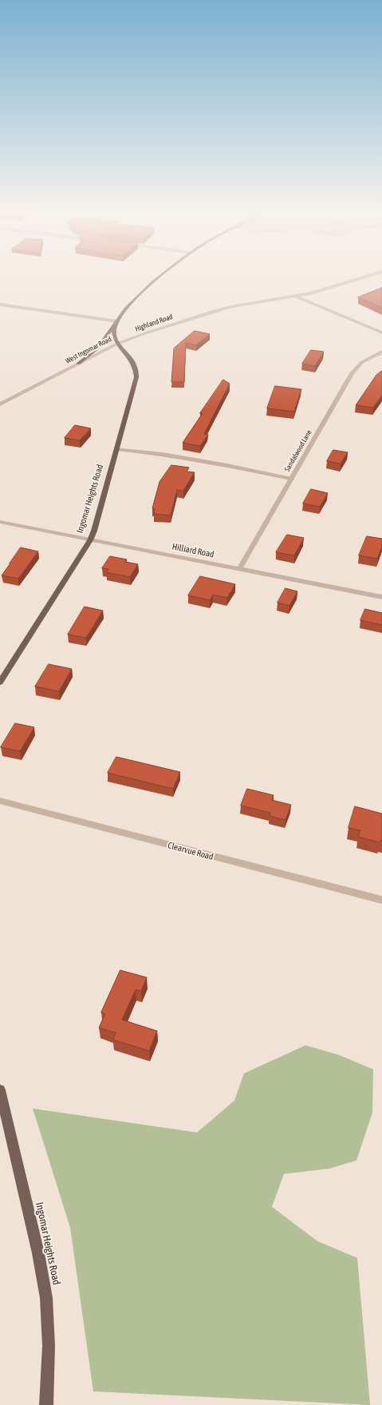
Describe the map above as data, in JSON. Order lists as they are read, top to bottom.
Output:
{
  "streets": {
    "main road": ["West Ingomar Road", "Ingomar Heights Road"],
    "street": [
      "Highland Road",
      "Sandalwood Lane",
      "Hilliard Road",
      "Clearvue Road"
    ]
  },
  "crossings": [
    ["Highland Road", "West Ingomar Road"],
    ["Highland Road", "Ingomar Heights Road"],
    ["West Ingomar Road", "Ingomar Heights Road"],
    ["Sandalwood Lane", "Hilliard Road"],
    ["Ingomar Heights Road", "Hilliard Road"]
  ]
}
